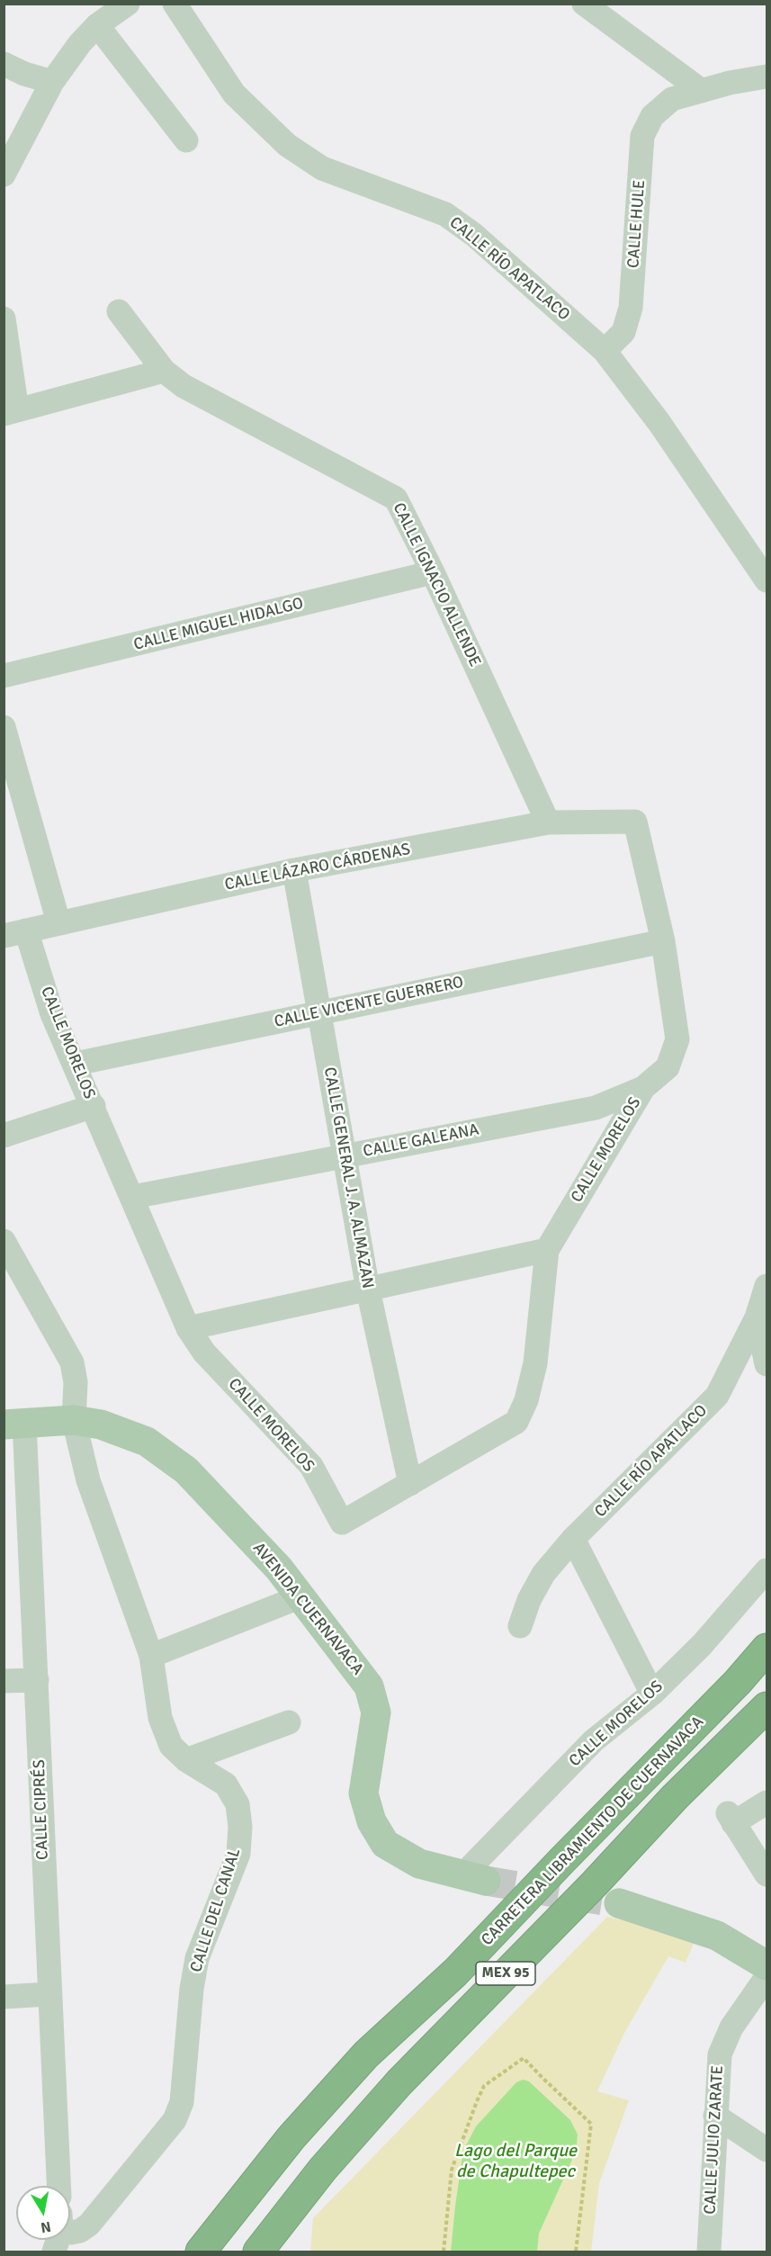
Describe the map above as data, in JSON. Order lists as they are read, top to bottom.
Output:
{
  "streets": {
    "highway": ["CARRETERA LIBRAMIENTO DE CUERNAVACA", "MEX 95"],
    "main road": ["AVENIDA CUERNAVACA"],
    "street": [
      "CALLE HULE",
      "CALLE RÍO APATLACO",
      "CALLE IGNACIO ALLENDE",
      "CALLE MIGUEL HIDALGO",
      "CALLE LÁZARO CÁRDENAS",
      "CALLE VICENTE GUERRERO",
      "CALLE MORELOS",
      "CALLE GALEANA",
      "CALLE GENERAL J. A. ALMAZAN",
      "CALLE CIPRÉS",
      "CALLE DEL CANAL",
      "CALLE JULIO ZARATE"
    ]
  },
  "crossings": [
    ["CALLE HULE", "CALLE RÍO APATLACO"],
    ["CALLE IGNACIO ALLENDE", "CALLE MIGUEL HIDALGO"],
    ["CALLE IGNACIO ALLENDE", "CALLE LÁZARO CÁRDENAS"],
    ["CALLE LÁZARO CÁRDENAS", "CALLE VICENTE GUERRERO"],
    ["CALLE LÁZARO CÁRDENAS", "CALLE MORELOS"],
    ["CALLE LÁZARO CÁRDENAS", "CALLE GENERAL J. A. ALMAZAN"],
    ["CALLE VICENTE GUERRERO", "CALLE MORELOS"],
    ["CALLE VICENTE GUERRERO", "CALLE GENERAL J. A. ALMAZAN"],
    ["CALLE MORELOS", "CALLE GALEANA"],
    ["CALLE MORELOS", "CALLE GENERAL J. A. ALMAZAN"],
    ["CALLE MORELOS", "AVENIDA CUERNAVACA"],
    ["CALLE GALEANA", "CALLE GENERAL J. A. ALMAZAN"],
    ["AVENIDA CUERNAVACA", "CALLE CIPRÉS"],
    ["AVENIDA CUERNAVACA", "CALLE DEL CANAL"]
  ],
  "water": ["Lago del Parque de Chapultepec"],
  "north": "bottom"
}
